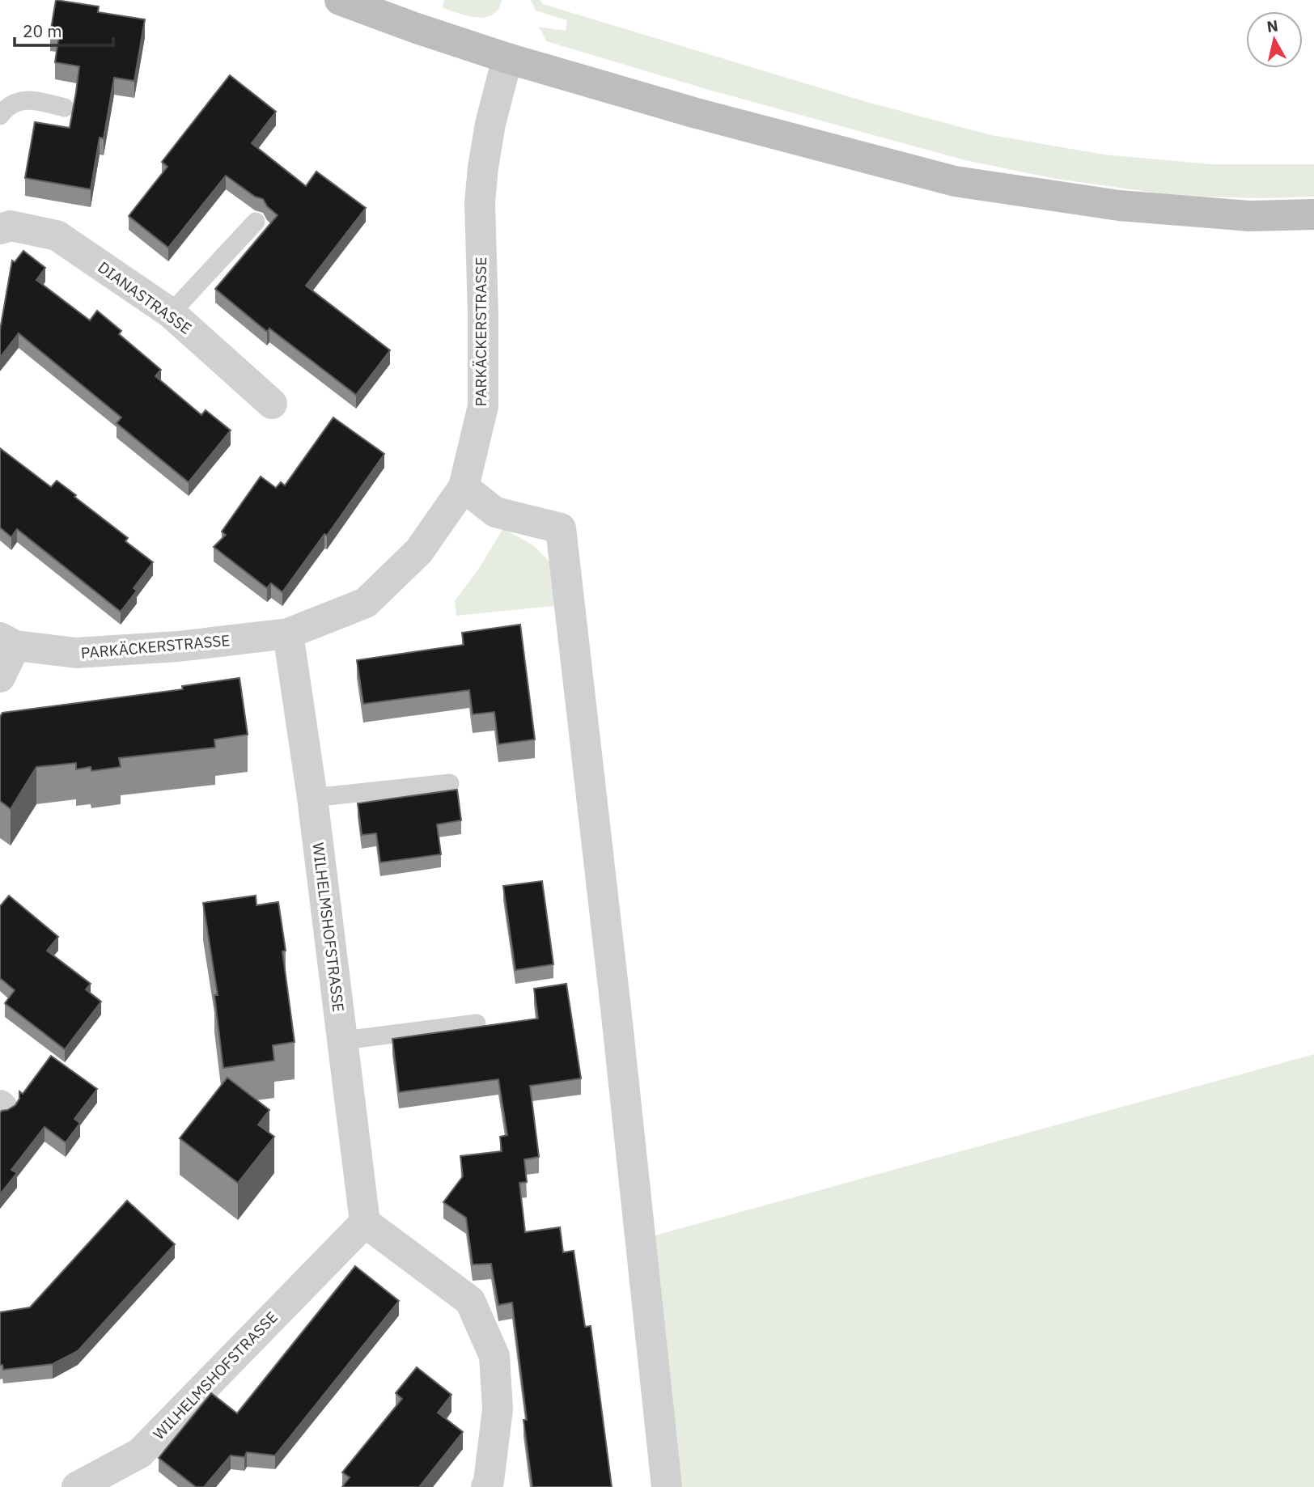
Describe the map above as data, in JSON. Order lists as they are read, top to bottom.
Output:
{
  "streets": {
    "street": ["DIANASTRASSE", "PARKÄCKERSTRASSE", "WILHELMSHOFSTRASSE"]
  },
  "crossings": [
    ["PARKÄCKERSTRASSE", "WILHELMSHOFSTRASSE"]
  ],
  "scale_bar": "20 m",
  "north": "top"
}
